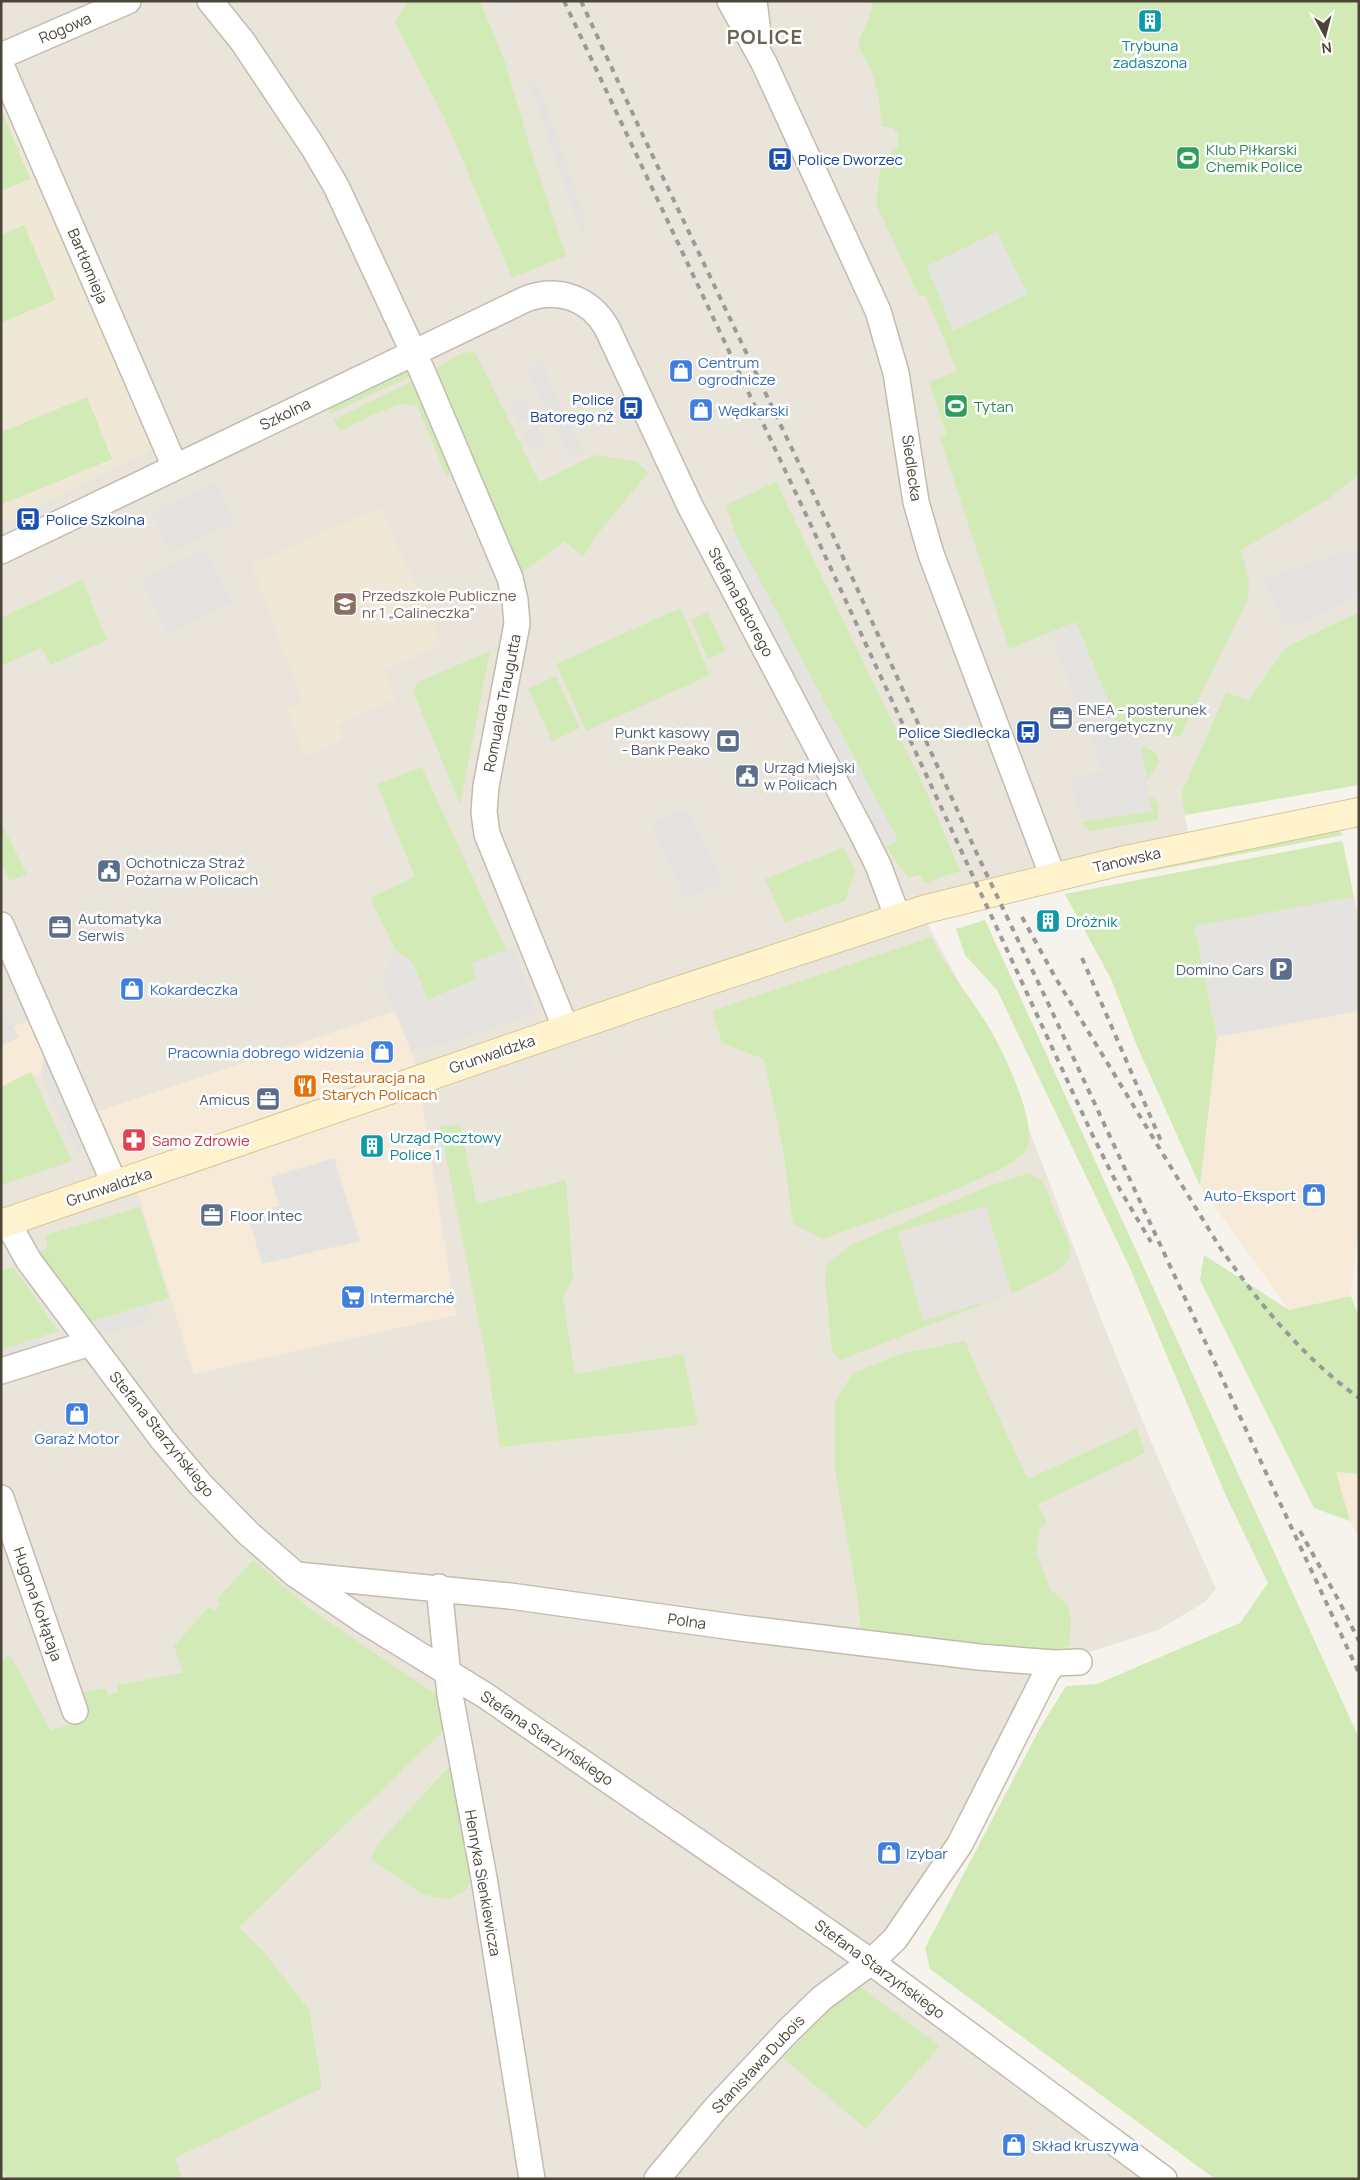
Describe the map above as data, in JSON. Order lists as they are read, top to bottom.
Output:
{
  "streets": {
    "main road": ["Tanowska", "Grunwaldzka"],
    "street": [
      "Rogowa",
      "Bartłomieja",
      "Szkolna",
      "Siedlecka",
      "Stefana Batorego",
      "Romualda Traugutta",
      "Stefana Starzyńskiego",
      "Hugona Kołłątaja",
      "Polna",
      "Henryka Sienkiewicza",
      "Stanisława Dubois"
    ]
  },
  "crossings": [
    ["Bartłomieja", "Szkolna"],
    ["Szkolna", "Stefana Batorego"],
    ["Szkolna", "Romualda Traugutta"],
    ["Siedlecka", "Tanowska"],
    ["Stefana Batorego", "Tanowska"],
    ["Stefana Batorego", "Grunwaldzka"],
    ["Romualda Traugutta", "Grunwaldzka"],
    ["Tanowska", "Grunwaldzka"],
    ["Grunwaldzka", "Stefana Starzyńskiego"],
    ["Stefana Starzyńskiego", "Polna"],
    ["Stefana Starzyńskiego", "Henryka Sienkiewicza"],
    ["Stefana Starzyńskiego", "Stanisława Dubois"],
    ["Polna", "Henryka Sienkiewicza"],
    ["Polna", "Stanisława Dubois"]
  ],
  "districts": ["POLICE"],
  "places": {
    "building": ["Trybuna zadaszona", "Dróżnik", "Urząd Pocztowy Police 1"],
    "sports": ["Klub Piłkarski Chemik Police", "Tytan"],
    "bus stop": [
      "Police Dworzec",
      "Police Batorego nż",
      "Police Szkolna",
      "Police Siedlecka"
    ],
    "shop": [
      "Centrum ogrodnicze",
      "Wędkarski",
      "Kokardeczka",
      "Pracownia dobrego widzenia",
      "Auto-Eksport",
      "Garaż Motor",
      "Izybar",
      "Skład kruszywa"
    ],
    "school or university": ["Przedszkole Publiczne nr 1 „Calineczka”"],
    "office": [
      "ENEA - posterunek energetyczny",
      "Automatyka Serwis",
      "Amicus",
      "Floor Intec"
    ],
    "bank": ["Punkt kasowy - Bank Peako"],
    "public building": ["Urząd Miejski w Policach", "Ochotnicza Straż Pożarna w Policach"],
    "parking": ["Domino Cars"],
    "restaurant": ["Restauracja na Starych Policach"],
    "pharmacy": ["Samo Zdrowie"],
    "supermarket": ["Intermarché"]
  },
  "north": "bottom"
}
